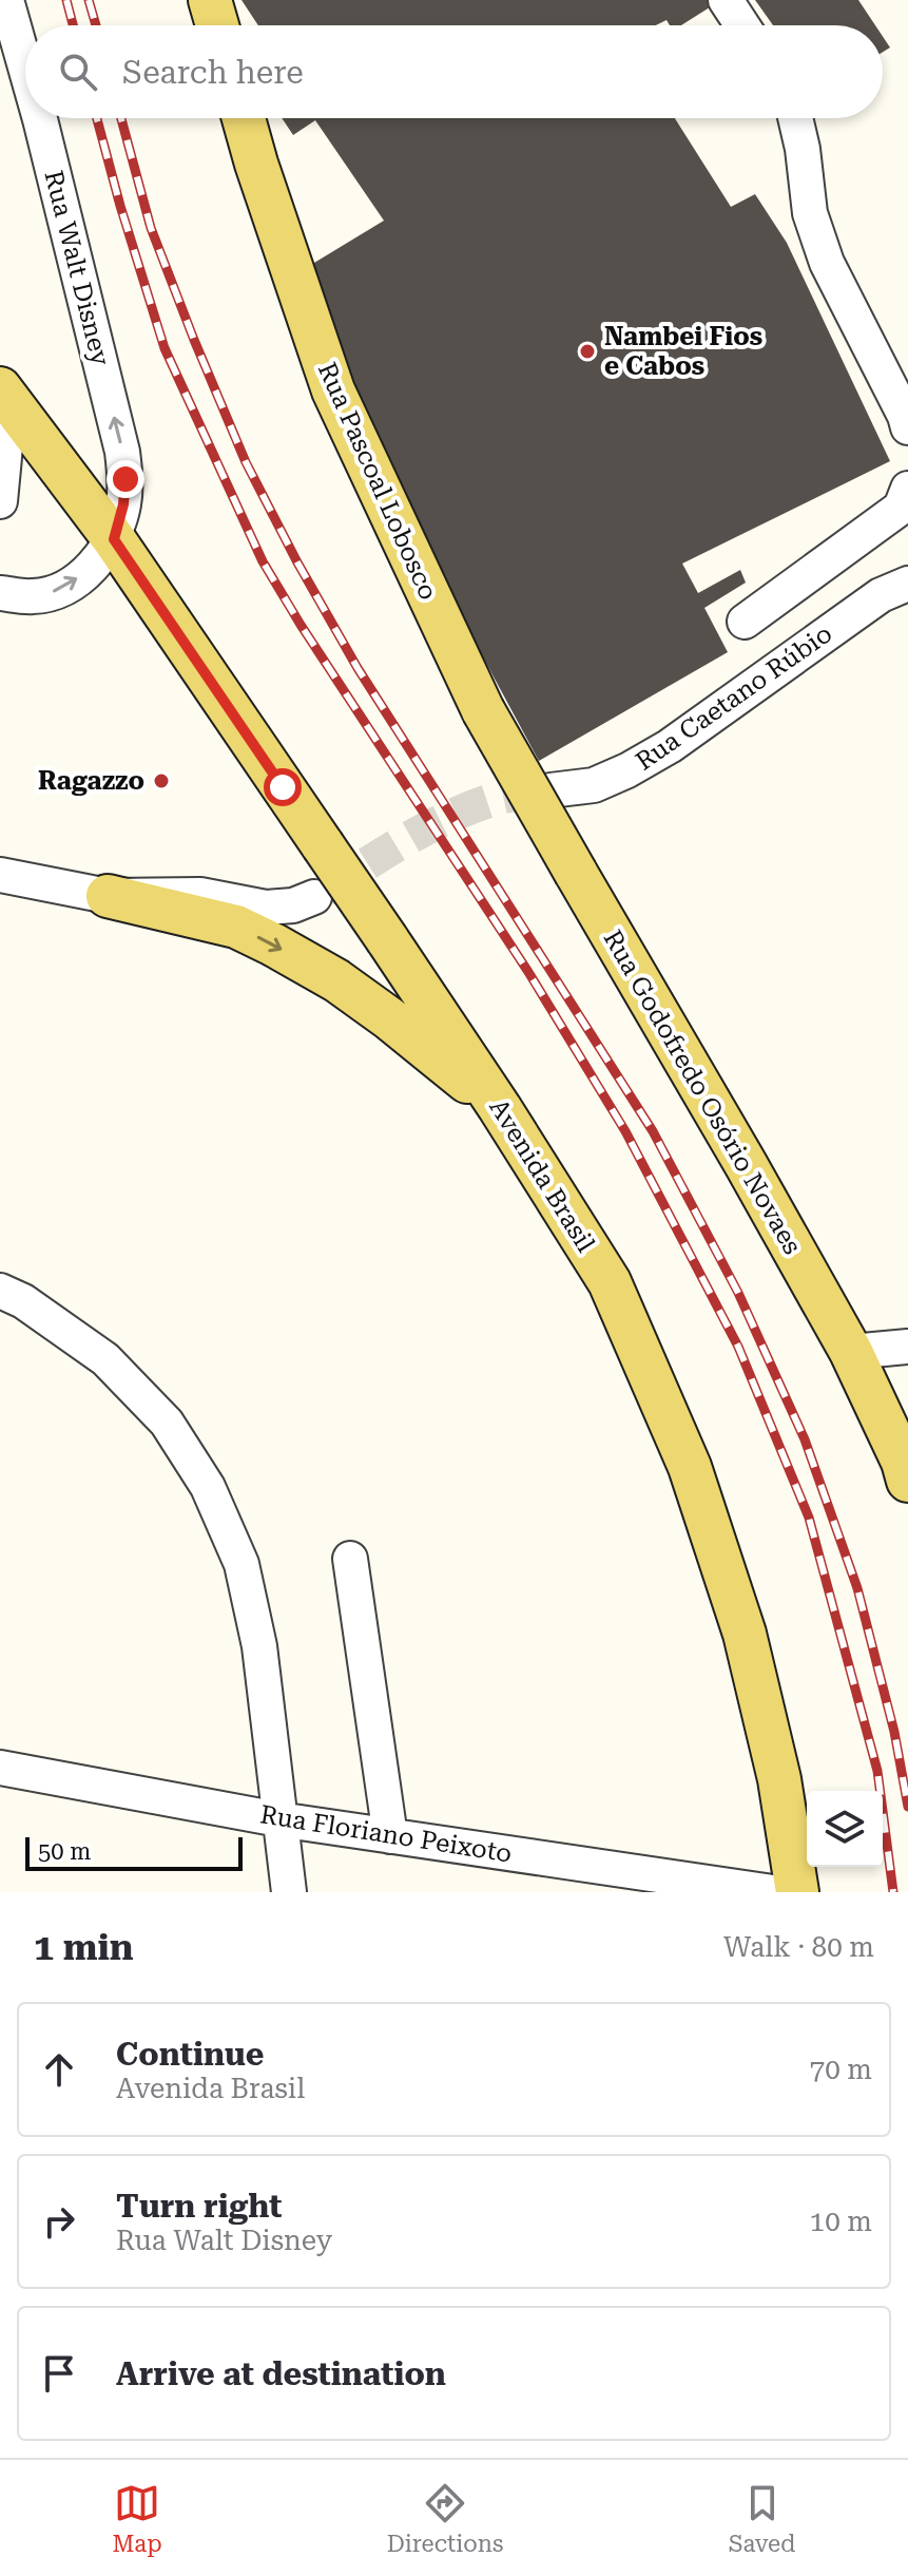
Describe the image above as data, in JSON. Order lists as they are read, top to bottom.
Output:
{
  "streets": {
    "main road": ["Rua Pascoal Lobosco", "Rua Godofredo Osório Novaes", "Avenida Brasil"],
    "street": ["Rua Walt Disney", "Rua Caetano Rúbio", "Rua Floriano Peixoto"]
  },
  "crossings": [
    ["Rua Walt Disney", "Avenida Brasil"],
    ["Rua Pascoal Lobosco", "Rua Godofredo Osório Novaes"]
  ],
  "one_way": ["Rua Walt Disney"],
  "places": ["Nambei Fios e Cabos", "Ragazzo"],
  "scale_bar": "50 m",
  "page": {
    "search": "Search here",
    "scale": "50 m",
    "heading": ["1 min", "Walk · 80 m"],
    "list": [
      ["Continue", "Avenida Brasil", "70 m"],
      ["Turn right", "Rua Walt Disney", "10 m"],
      "Arrive at destination"
    ],
    "nav": ["Map", "Directions", "Saved"]
  }
}
